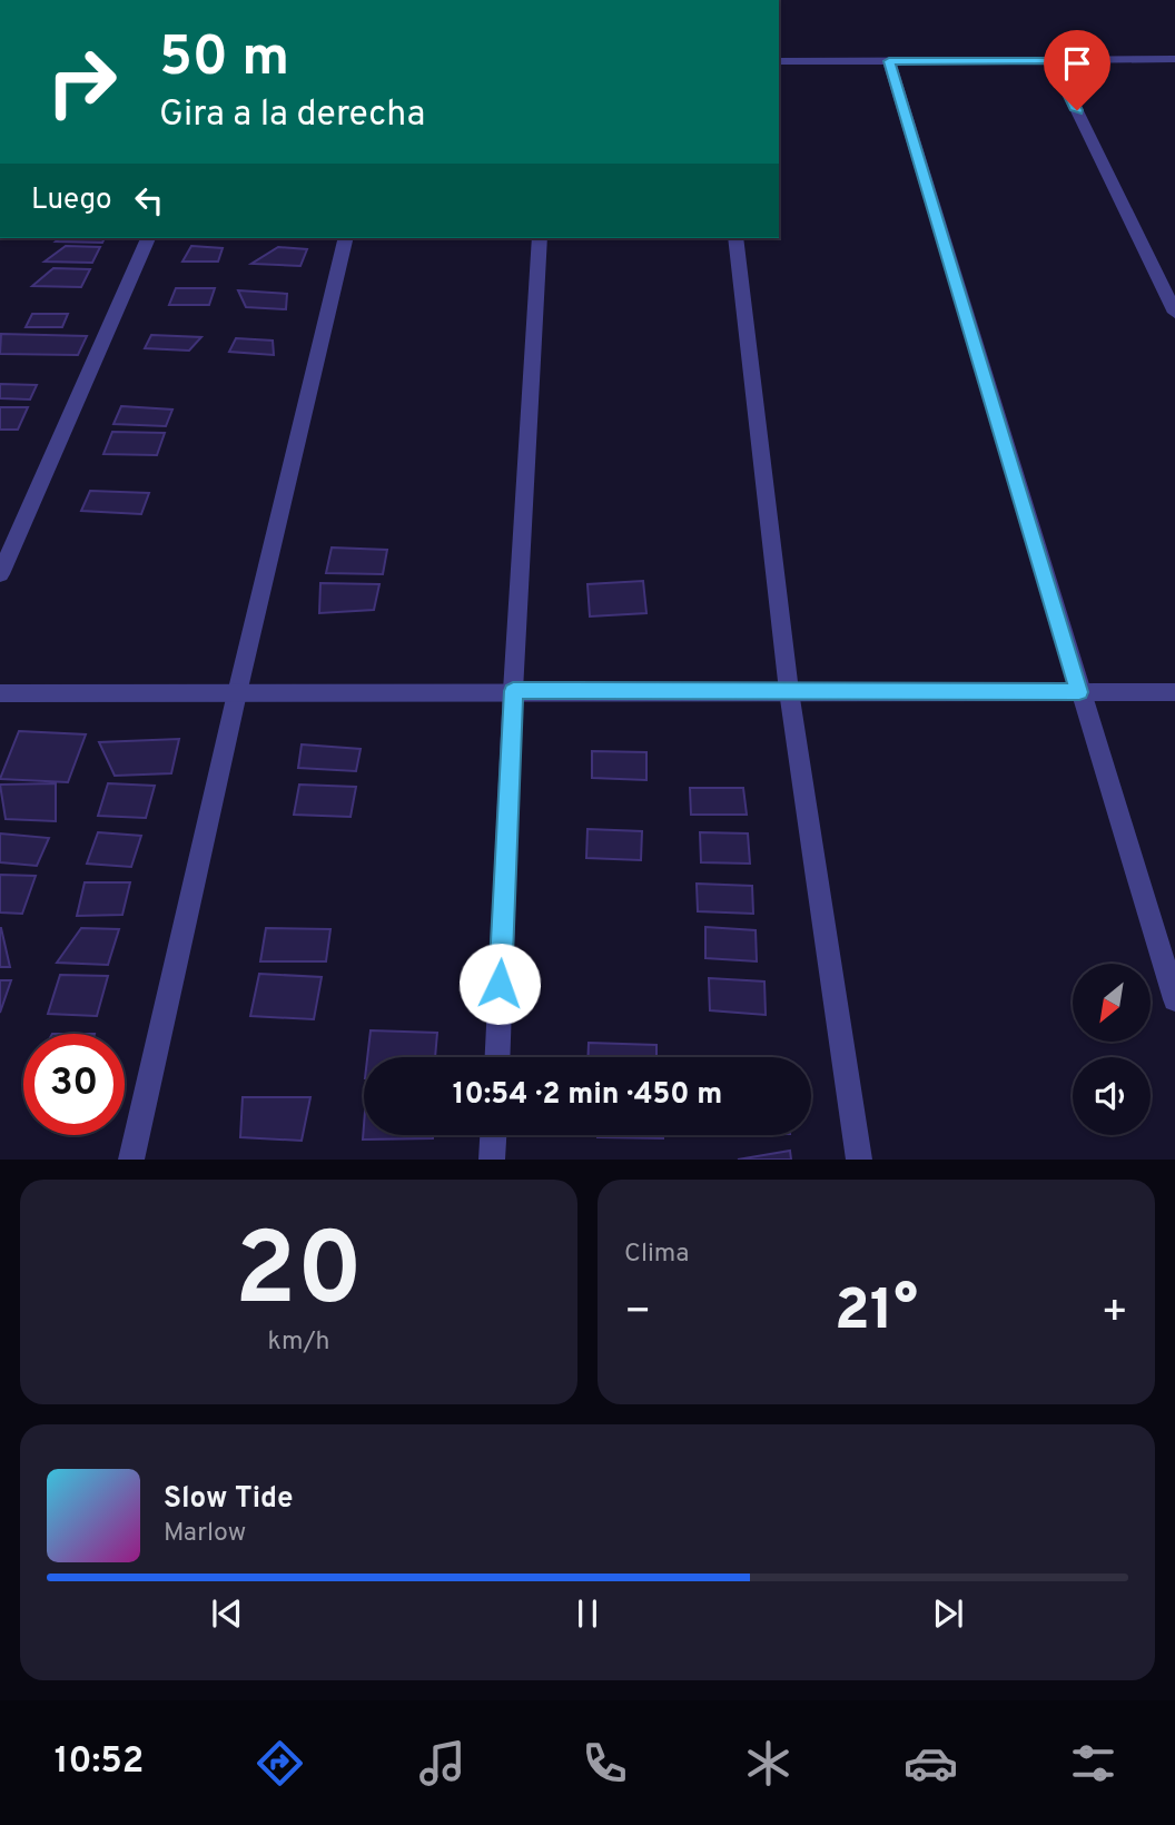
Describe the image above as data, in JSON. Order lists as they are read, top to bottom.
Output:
{
  "north": "bottom left",
  "page": {
    "turn": ["50 m", "Gira a la derecha"],
    "then": "Luego",
    "limit": "30",
    "trip": "10:54 · 2 min · 450 m",
    "tile": [
      ["20", "km/h"],
      "Clima"
    ],
    "heat": ["−", "21°", "+"],
    "song": ["Slow Tide", "Marlow"],
    "tabs": "10:52"
  }
}
